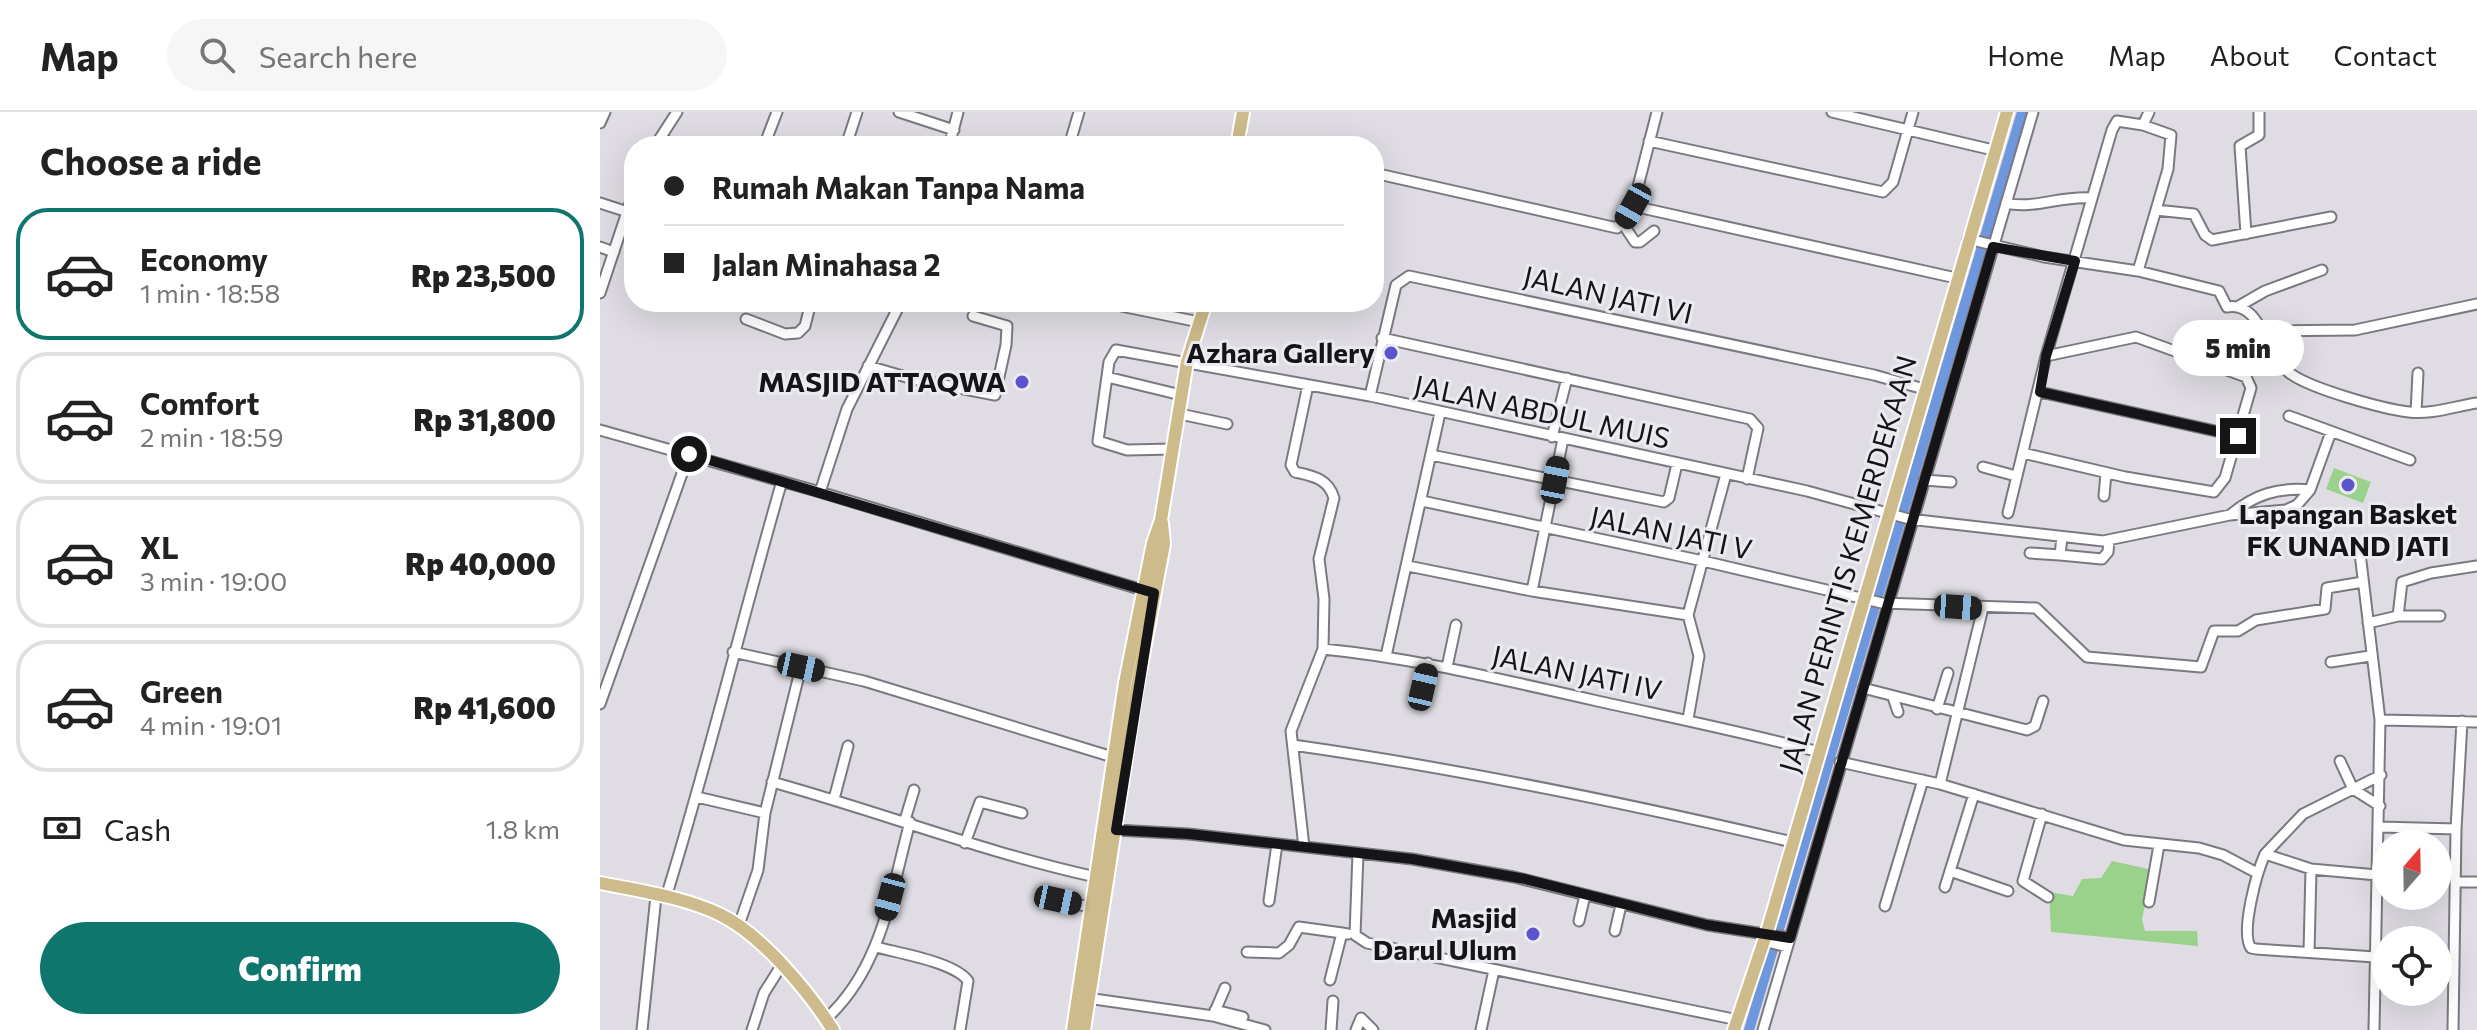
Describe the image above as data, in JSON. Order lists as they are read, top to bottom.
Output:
{
  "streets": {
    "main road": ["JALAN PERINTIS KEMERDEKAAN"],
    "street": [
      "JALAN JATI VI",
      "JALAN ABDUL MUIS",
      "JALAN JATI V",
      "JALAN JATI IV"
    ]
  },
  "crossings": [
    ["JALAN JATI VI", "JALAN ABDUL MUIS"],
    ["JALAN JATI VI", "JALAN PERINTIS KEMERDEKAAN"],
    ["JALAN ABDUL MUIS", "JALAN PERINTIS KEMERDEKAAN"],
    ["JALAN JATI V", "JALAN PERINTIS KEMERDEKAAN"],
    ["JALAN PERINTIS KEMERDEKAAN", "JALAN JATI IV"]
  ],
  "places": [
    "Azhara Gallery",
    "MASJID ATTAQWA",
    "Lapangan Basket FK UNAND JATI",
    "Masjid Darul Ulum"
  ],
  "north": "top",
  "page": {
    "header": "Map",
    "search": "Search here",
    "nav": [
      "Home",
      "Map",
      "About",
      "Contact"
    ],
    "heading": "Choose a ride",
    "banner": ["Rumah Makan Tanpa Nama", "Jalan Minahasa 2"],
    "list": [
      {
        "name": "Economy",
        "note": "1 min · 18:58",
        "value": "Rp 23,500"
      },
      {
        "name": "Comfort",
        "note": "2 min · 18:59",
        "value": "Rp 31,800"
      },
      {
        "name": "XL",
        "note": "3 min · 19:00",
        "value": "Rp 40,000"
      },
      {
        "name": "Green",
        "note": "4 min · 19:01",
        "value": "Rp 41,600"
      }
    ],
    "bubble": "5 min",
    "pay": ["Cash", "1.8 km"],
    "buttons": "Confirm"
  }
}
